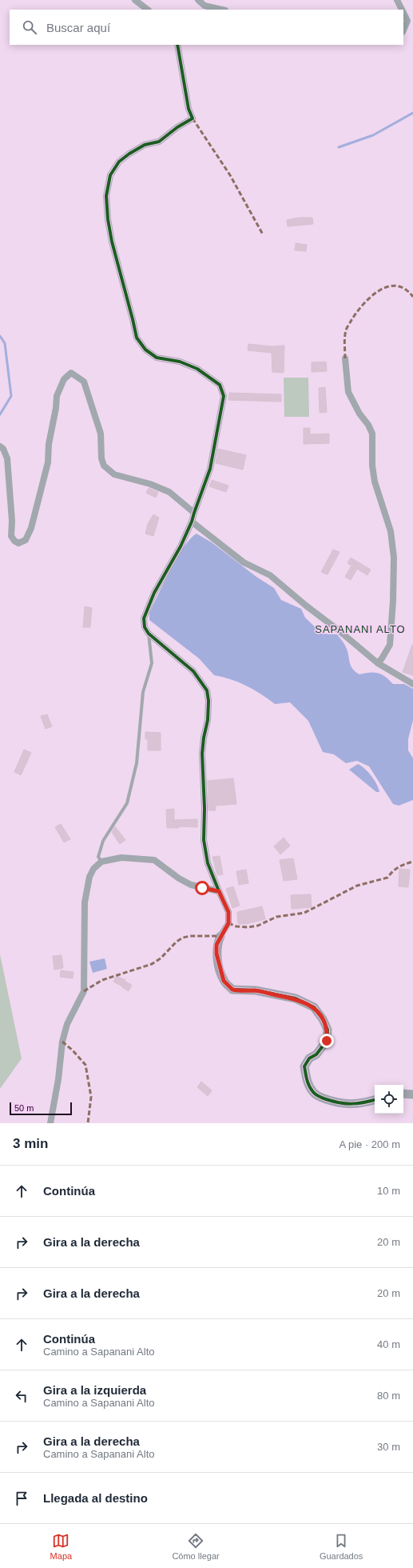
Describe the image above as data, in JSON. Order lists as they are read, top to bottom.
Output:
{
  "districts": ["SAPANANI ALTO"],
  "scale_bar": "50 m",
  "page": {
    "search": "Buscar aquí",
    "scale": "50 m",
    "heading": ["3 min", "A pie · 200 m"],
    "list": [
      ["Continúa", "10 m"],
      ["Gira a la derecha", "20 m"],
      ["Gira a la derecha", "20 m"],
      ["Continúa", "Camino a Sapanani Alto", "40 m"],
      ["Gira a la izquierda", "Camino a Sapanani Alto", "80 m"],
      ["Gira a la derecha", "Camino a Sapanani Alto", "30 m"],
      "Llegada al destino"
    ],
    "nav": ["Mapa", "Cómo llegar", "Guardados"]
  }
}
